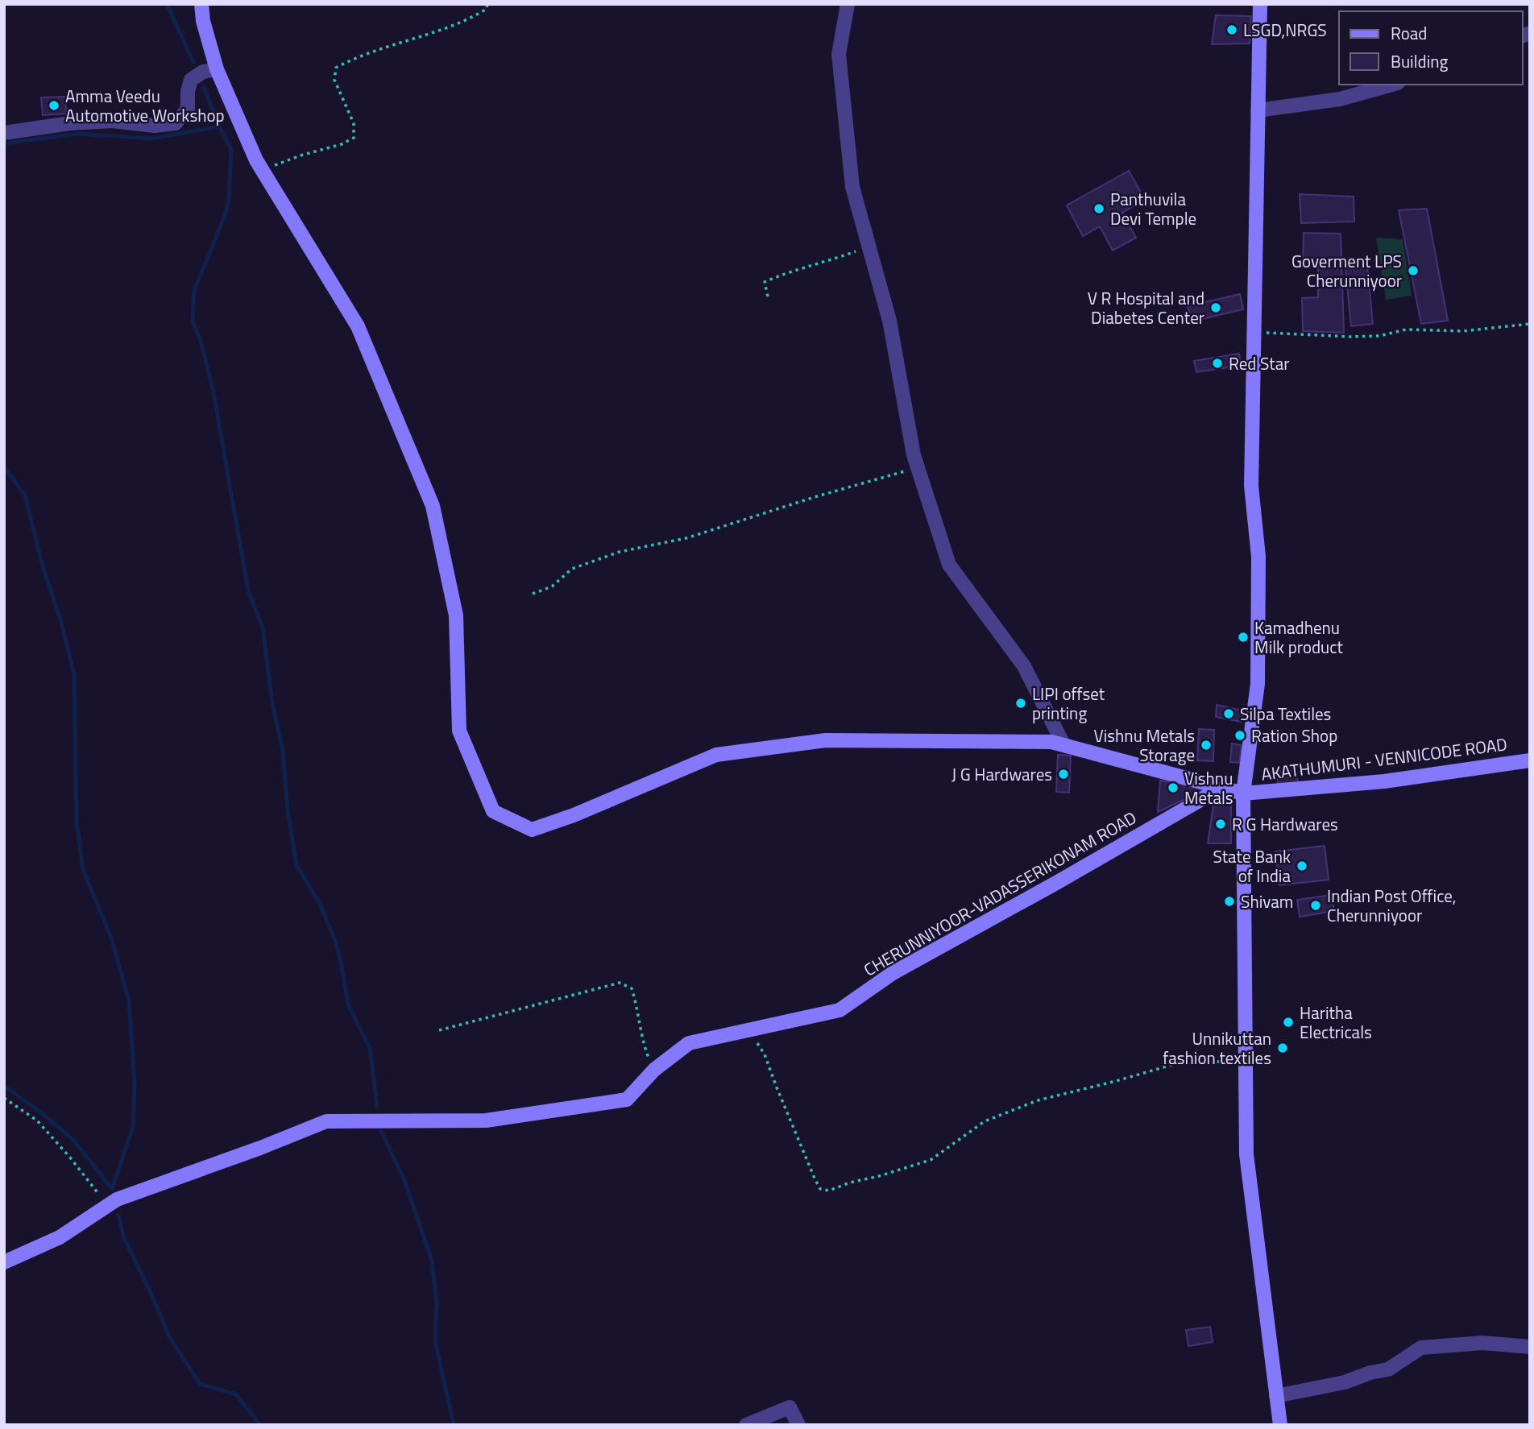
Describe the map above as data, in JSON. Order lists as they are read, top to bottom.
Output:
{
  "streets": {
    "street": ["AKATHUMURI - VENNICODE ROAD", "CHERUNNIYOOR-VADASSERIKONAM ROAD"]
  },
  "crossings": [
    ["AKATHUMURI - VENNICODE ROAD", "CHERUNNIYOOR-VADASSERIKONAM ROAD"]
  ],
  "places": [
    "LSGD,NRGS",
    "Amma Veedu Automotive Workshop",
    "Panthuvila Devi Temple",
    "Goverment LPS Cherunniyoor",
    "V R Hospital and Diabetes Center",
    "Red Star",
    "Kamadhenu Milk product",
    "LIPI offset printing",
    "Silpa Textiles",
    "Ration Shop",
    "Vishnu Metals Storage",
    "J G Hardwares",
    "Vishnu Metals",
    "R G Hardwares",
    "State Bank of India",
    "Shivam",
    "Indian Post Office, Cherunniyoor",
    "Haritha Electricals",
    "Unnikuttan fashion textiles"
  ],
  "legend": ["Road", "Building"]
}
